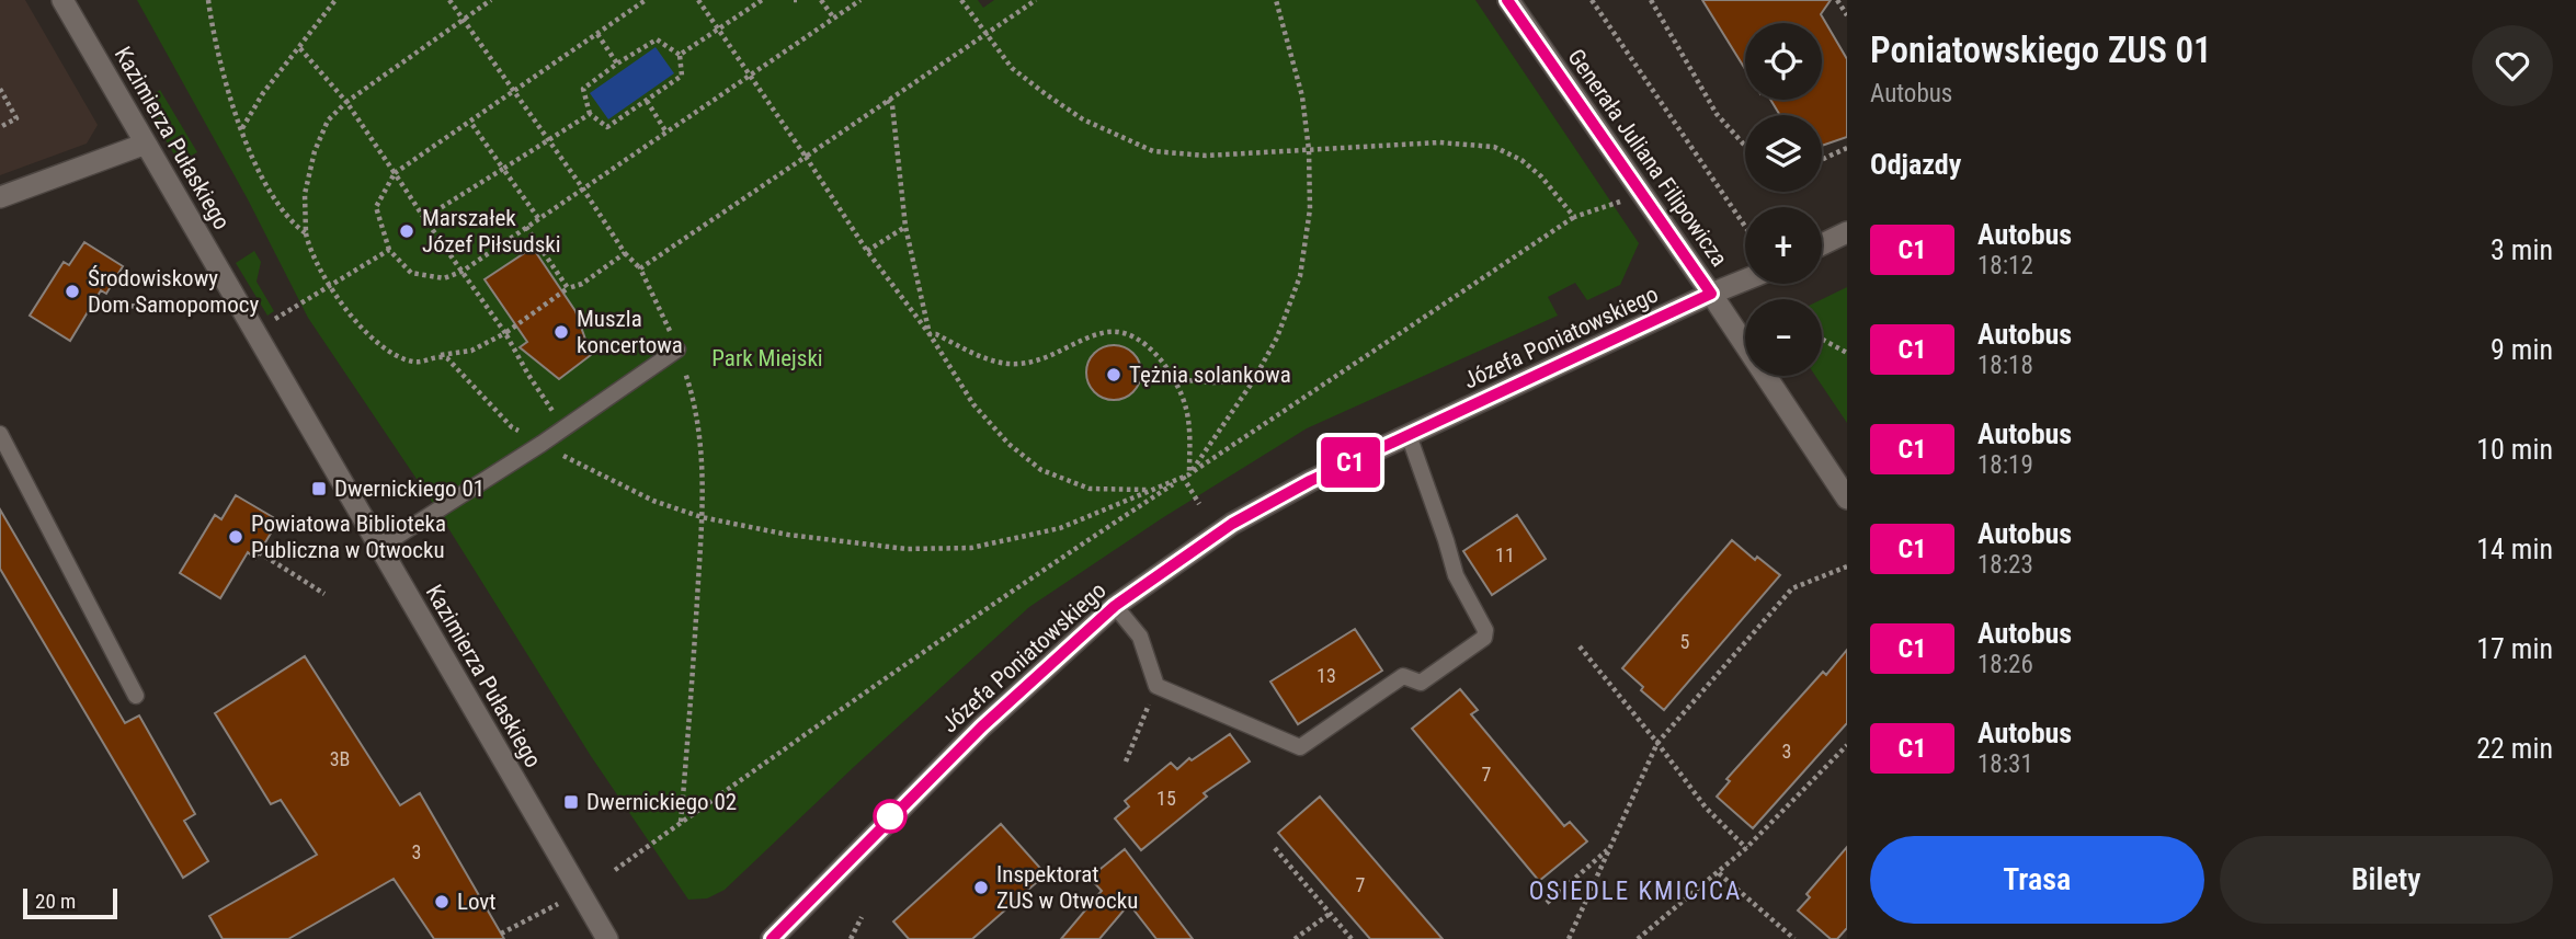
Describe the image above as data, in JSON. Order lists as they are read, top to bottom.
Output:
{
  "streets": {
    "street": ["Kazimierza Pułaskiego", "Generała Juliana Filipowicza", "Józefa Poniatowskiego"]
  },
  "crossings": [
    ["Generała Juliana Filipowicza", "Józefa Poniatowskiego"]
  ],
  "districts": ["OSIEDLE KMICICA"],
  "parks": ["Park Miejski"],
  "places": {
    "other": [
      "Marszałek Józef Piłsudski",
      "Środowiskowy Dom Samopomocy",
      "Muszla koncertowa",
      "Tężnia solankowa",
      "Powiatowa Biblioteka Publiczna w Otwocku",
      "Inspektorat ZUS w Otwocku",
      "Lovt"
    ],
    "transit": ["Dwernickiego 01", "Dwernickiego 02"]
  },
  "lines": ["bus line C1"],
  "house_numbers": [
    "11",
    "5",
    "13",
    "3",
    "3B",
    "7",
    "15",
    "3",
    "7"
  ],
  "scale_bar": "20 m",
  "page": {
    "on_map": "C1",
    "heading": [
      ["Poniatowskiego ZUS 01", "Autobus"],
      "Odjazdy"
    ],
    "map_buttons": ["+", "−"],
    "list": [
      {
        "mark": "C1",
        "name": "Autobus",
        "note": "18:12",
        "value": "3 min"
      },
      {
        "mark": "C1",
        "name": "Autobus",
        "note": "18:18",
        "value": "9 min"
      },
      {
        "mark": "C1",
        "name": "Autobus",
        "note": "18:19",
        "value": "10 min"
      },
      {
        "mark": "C1",
        "name": "Autobus",
        "note": "18:23",
        "value": "14 min"
      },
      {
        "mark": "C1",
        "name": "Autobus",
        "note": "18:26",
        "value": "17 min"
      },
      {
        "mark": "C1",
        "name": "Autobus",
        "note": "18:31",
        "value": "22 min"
      }
    ],
    "buttons": ["Trasa", "Bilety"],
    "scale": "20 m"
  }
}
